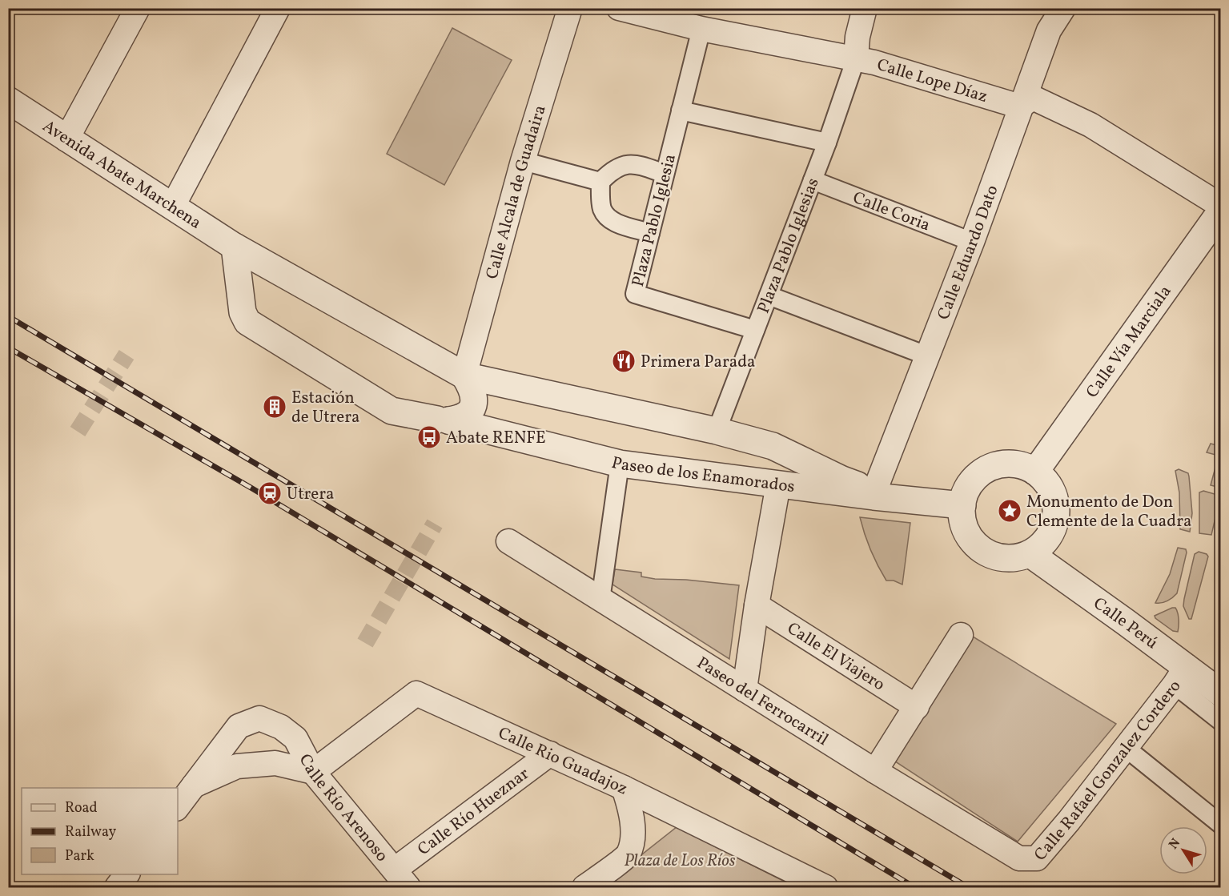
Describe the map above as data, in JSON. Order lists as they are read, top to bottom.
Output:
{
  "streets": {
    "street": [
      "Calle Lope Díaz",
      "Avenida Abate Marchena",
      "Calle Alcala de Guadaira",
      "Calle Coria",
      "Plaza Pablo Iglesia",
      "Plaza Pablo Iglesias",
      "Calle Eduardo Dato",
      "Calle Vía Marciala",
      "Paseo de los Enamorados",
      "Calle Perú",
      "Calle El Viajero",
      "Paseo del Ferrocarril",
      "Calle Rio Guadajoz",
      "Calle Rafael Gonzalez Cordero",
      "Calle Río Arenoso",
      "Calle Río Hueznar"
    ]
  },
  "crossings": [
    ["Calle Lope Díaz", "Plaza Pablo Iglesia"],
    ["Calle Lope Díaz", "Plaza Pablo Iglesias"],
    ["Calle Lope Díaz", "Calle Eduardo Dato"],
    ["Avenida Abate Marchena", "Paseo de los Enamorados"],
    ["Calle Alcala de Guadaira", "Paseo de los Enamorados"],
    ["Calle Coria", "Plaza Pablo Iglesias"],
    ["Calle Coria", "Calle Eduardo Dato"],
    ["Plaza Pablo Iglesia", "Plaza Pablo Iglesias"],
    ["Plaza Pablo Iglesias", "Paseo de los Enamorados"],
    ["Calle Eduardo Dato", "Paseo de los Enamorados"],
    ["Calle Vía Marciala", "Paseo de los Enamorados"],
    ["Calle Vía Marciala", "Calle Perú"],
    ["Paseo de los Enamorados", "Calle Perú"],
    ["Calle Perú", "Calle Rafael Gonzalez Cordero"],
    ["Paseo del Ferrocarril", "Calle Rafael Gonzalez Cordero"],
    ["Calle Rio Guadajoz", "Calle Río Arenoso"],
    ["Calle Rio Guadajoz", "Calle Río Hueznar"],
    ["Calle Río Arenoso", "Calle Río Hueznar"]
  ],
  "parks": ["Plaza de Los Ríos"],
  "places": {
    "restaurant": ["Primera Parada"],
    "building": ["Estación de Utrera"],
    "bus stop": ["Abate RENFE"],
    "station": ["Utrera"],
    "place": ["Monumento de Don Clemente de la Cuadra"]
  },
  "legend": ["Road", "Railway", "Park"],
  "north": "top left"
}
